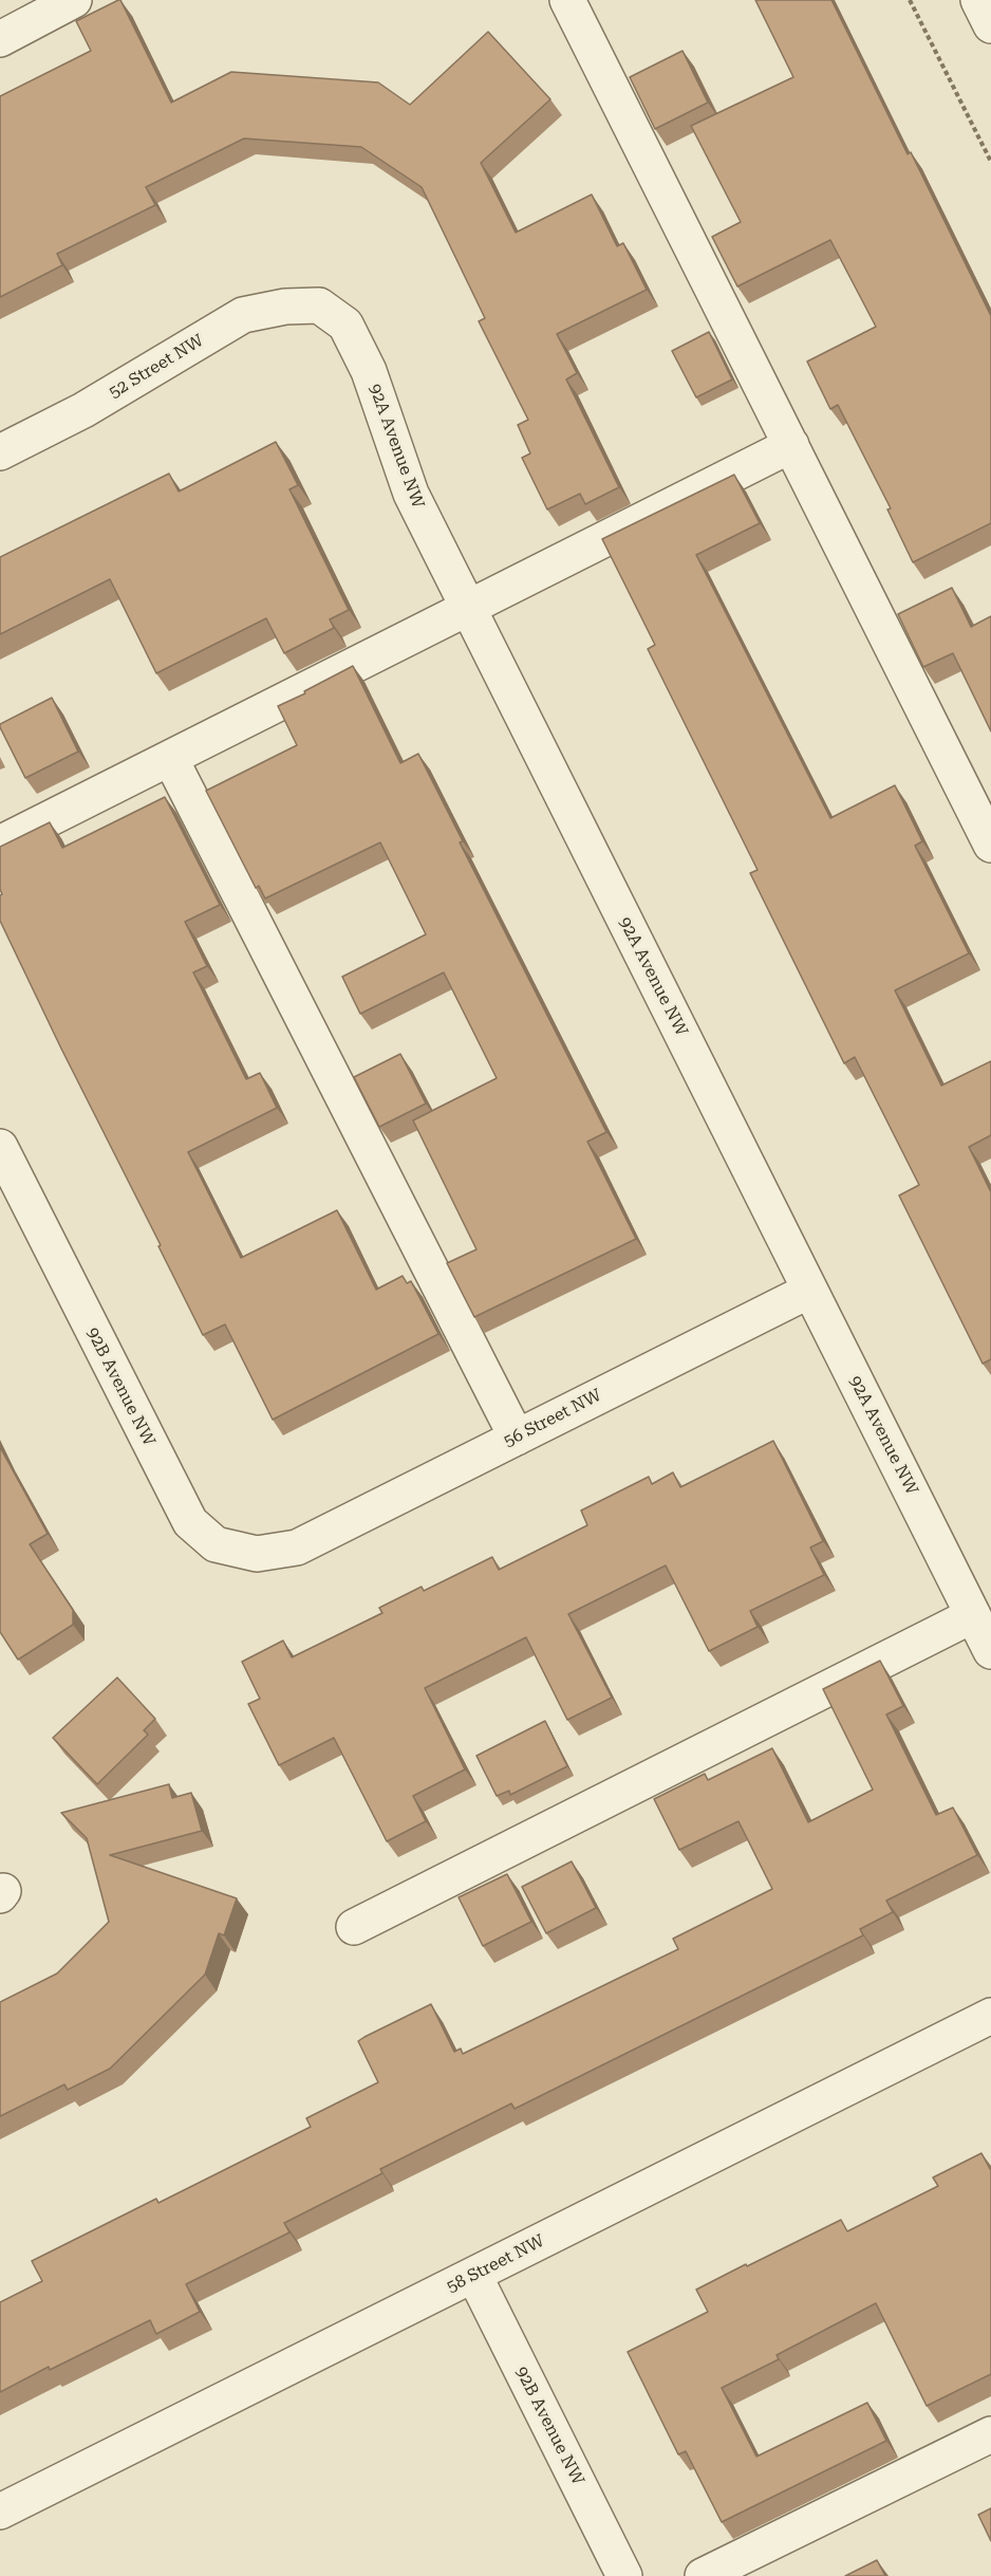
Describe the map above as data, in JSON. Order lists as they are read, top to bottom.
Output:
{
  "streets": {
    "street": [
      "52 Street NW",
      "92A Avenue NW",
      "92B Avenue NW",
      "56 Street NW",
      "58 Street NW"
    ]
  },
  "crossings": [
    ["52 Street NW", "92A Avenue NW"],
    ["92A Avenue NW", "56 Street NW"],
    ["92B Avenue NW", "56 Street NW"],
    ["92B Avenue NW", "58 Street NW"]
  ]
}
